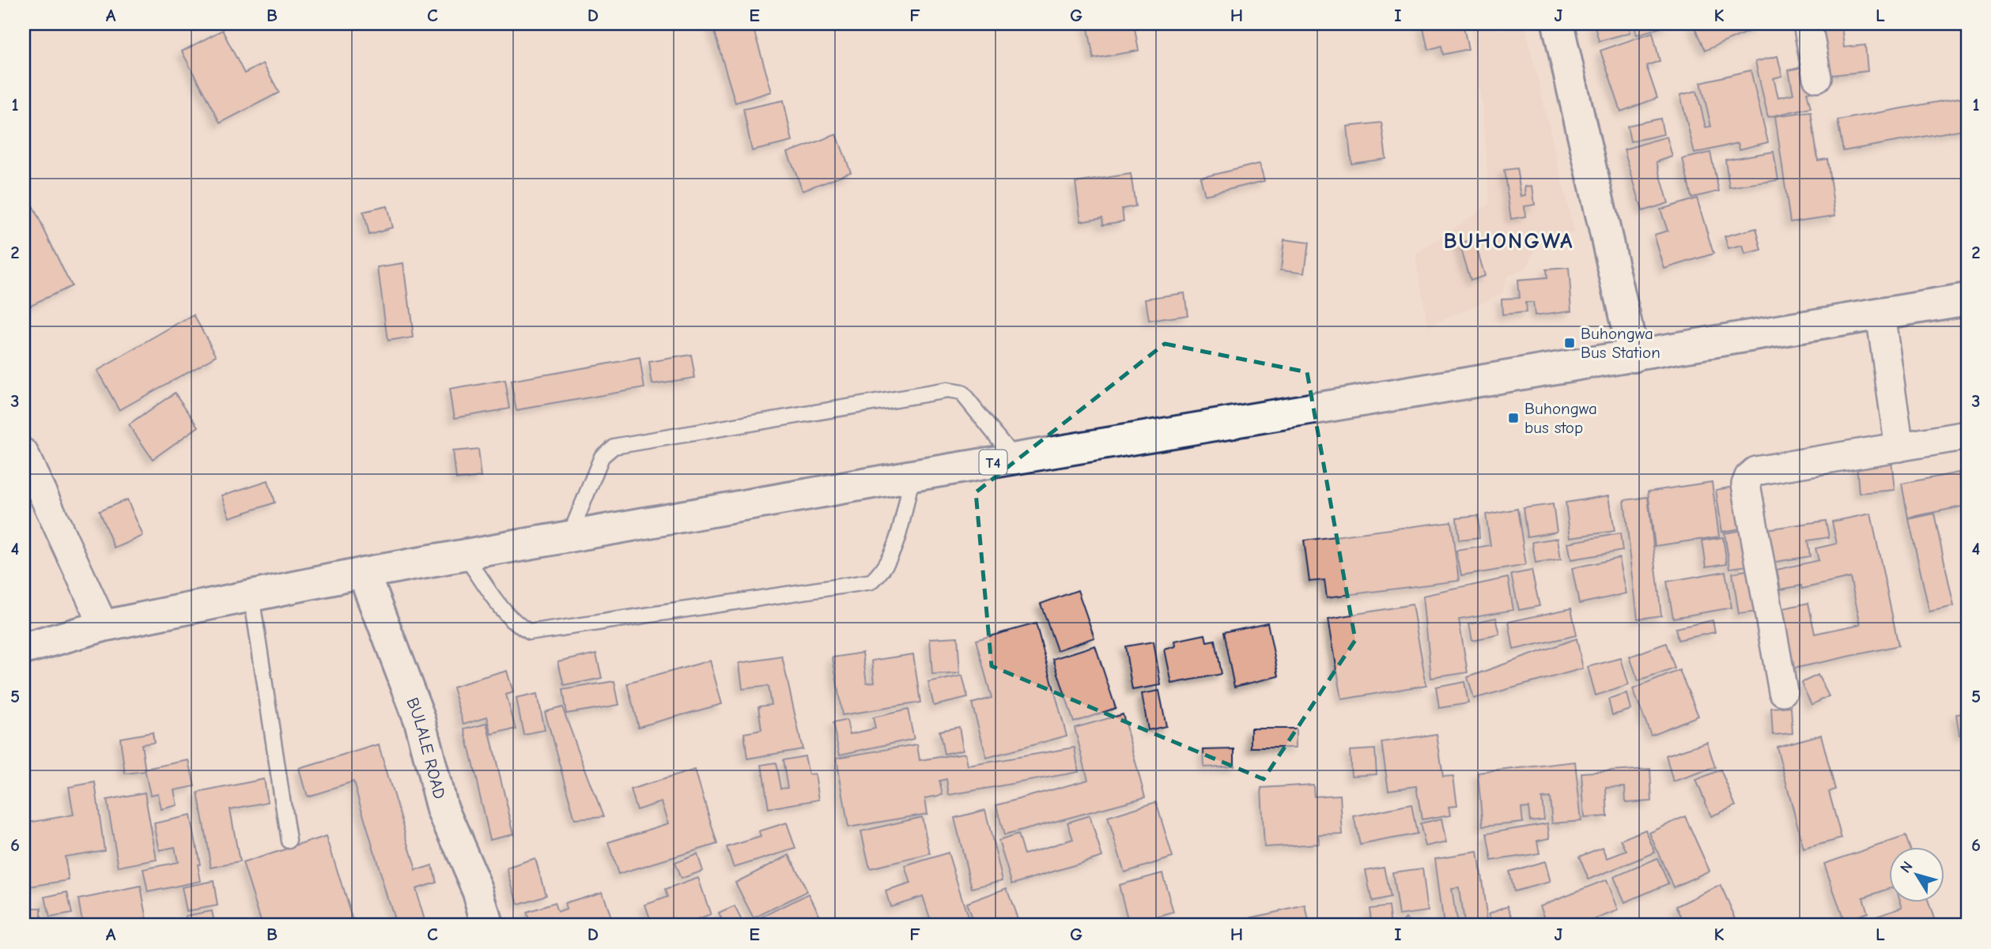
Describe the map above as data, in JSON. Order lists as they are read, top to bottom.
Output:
{
  "streets": {
    "main road": ["T4", "BULALE ROAD"]
  },
  "crossings": [
    ["T4", "BULALE ROAD"]
  ],
  "districts": ["BUHONGWA"],
  "places": {
    "transit": ["Buhongwa Bus Station", "Buhongwa bus stop"]
  },
  "north": "top left",
  "grid": {
    "columns": [
      "A",
      "B",
      "C",
      "D",
      "E",
      "F",
      "G",
      "H",
      "I",
      "J",
      "K",
      "L"
    ],
    "rows": [
      "1",
      "2",
      "3",
      "4",
      "5",
      "6"
    ]
  }
}
